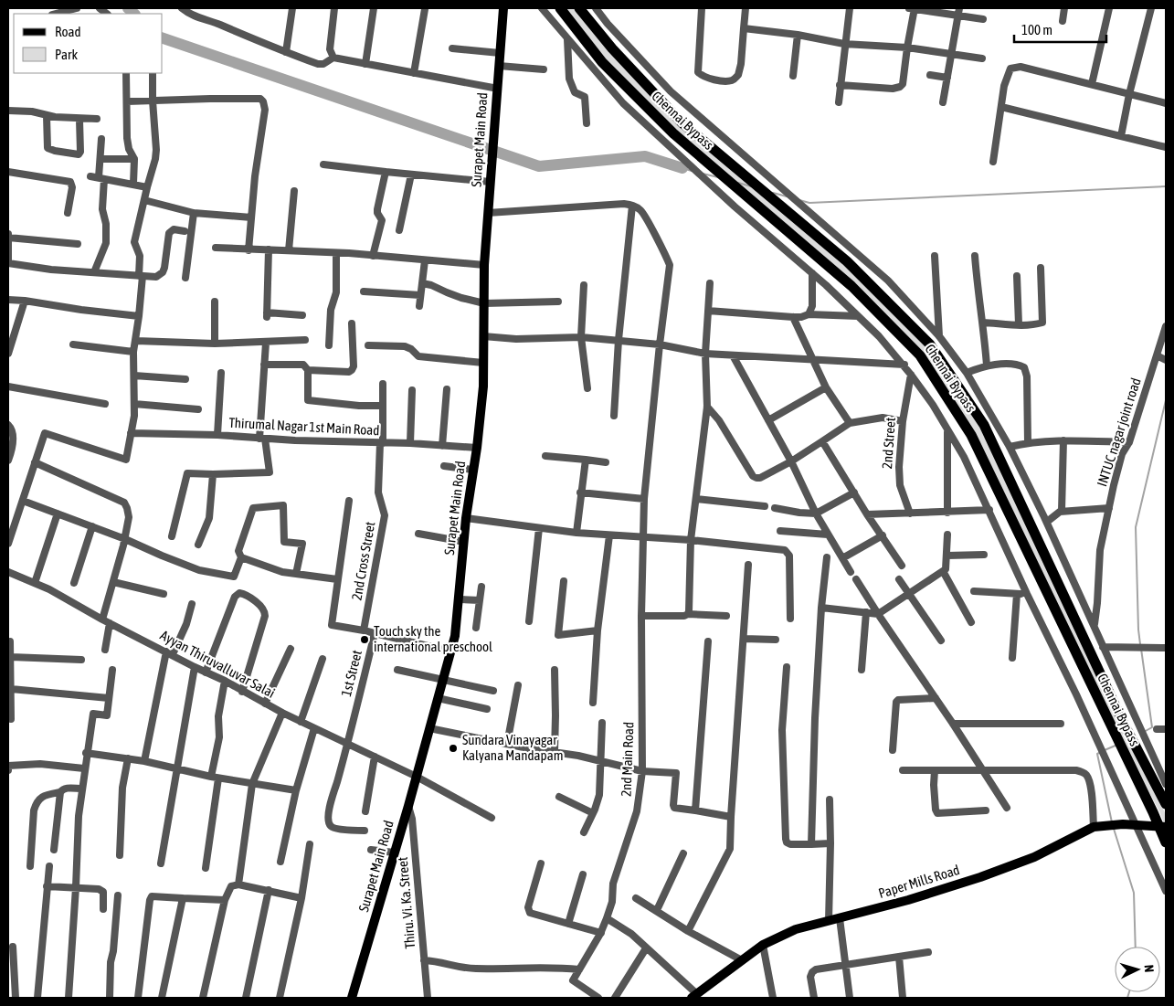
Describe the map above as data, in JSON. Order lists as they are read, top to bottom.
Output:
{
  "streets": {
    "highway": ["Chennai Bypass"],
    "main road": ["Surapet Main Road", "Paper Mills Road"],
    "street": [
      "Thirumal Nagar 1st Main Road",
      "INTUC nagar joint road",
      "2nd Street",
      "2nd Cross Street",
      "Ayyan Thiruvalluvar Salai",
      "1st Street",
      "2nd Main Road",
      "Thiru. Vi. Ka. Street"
    ]
  },
  "crossings": [
    ["Surapet Main Road", "Thirumal Nagar 1st Main Road"],
    ["Surapet Main Road", "Ayyan Thiruvalluvar Salai"],
    ["Surapet Main Road", "Thiru. Vi. Ka. Street"],
    ["Thirumal Nagar 1st Main Road", "2nd Cross Street"],
    ["2nd Cross Street", "1st Street"],
    ["Ayyan Thiruvalluvar Salai", "1st Street"]
  ],
  "places": ["Touch sky the international preschool", "Sundara Vinayagar Kalyana Mandapam"],
  "legend": ["Road", "Park"],
  "scale_bar": "100 m",
  "north": "right"
}
